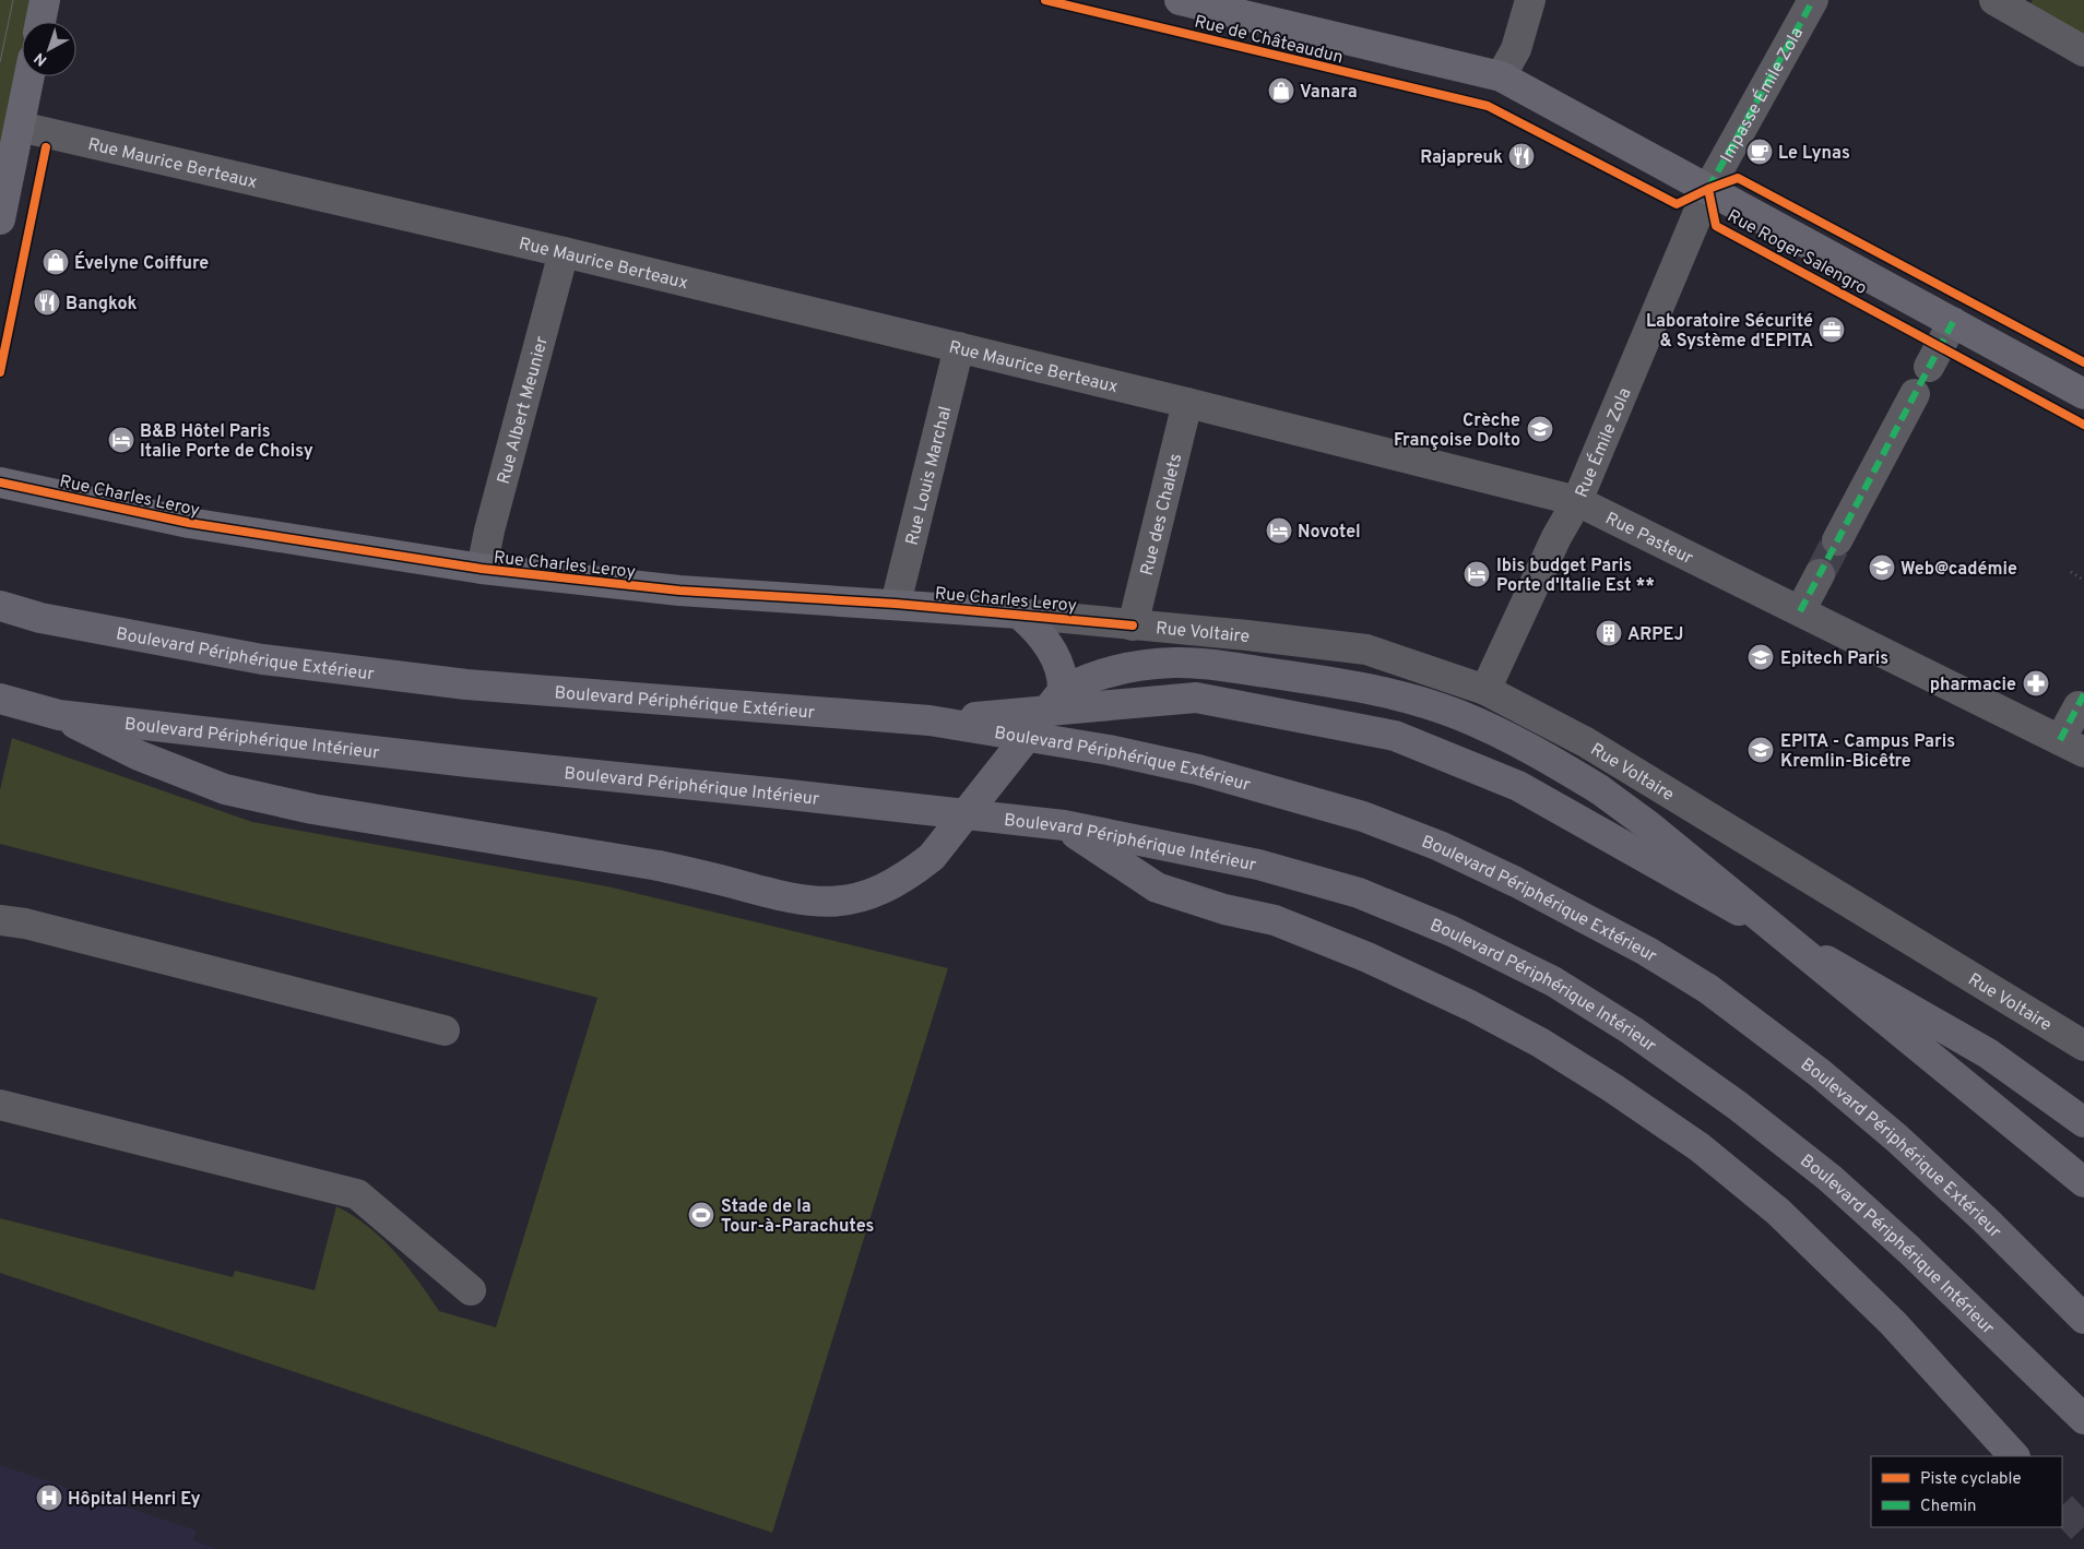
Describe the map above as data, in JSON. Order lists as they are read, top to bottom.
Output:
{
  "streets": {
    "highway": ["Boulevard Périphérique Extérieur", "Boulevard Périphérique Intérieur"],
    "main road": ["Rue de Châteaudun", "Rue Roger Salengro", "Rue Charles Leroy"],
    "street": [
      "Impasse Émile Zola",
      "Rue Maurice Berteaux",
      "Rue Albert Meunier",
      "Rue Émile Zola",
      "Rue Louis Marchal",
      "Rue des Chalets",
      "Rue Pasteur",
      "Rue Voltaire"
    ]
  },
  "crossings": [
    ["Rue de Châteaudun", "Rue Roger Salengro"],
    ["Impasse Émile Zola", "Rue Roger Salengro"],
    ["Impasse Émile Zola", "Rue Émile Zola"],
    ["Rue Maurice Berteaux", "Rue Albert Meunier"],
    ["Rue Maurice Berteaux", "Rue Louis Marchal"],
    ["Rue Maurice Berteaux", "Rue des Chalets"],
    ["Rue Maurice Berteaux", "Rue Pasteur"],
    ["Rue Roger Salengro", "Rue Émile Zola"],
    ["Rue Albert Meunier", "Rue Charles Leroy"],
    ["Rue Émile Zola", "Rue Pasteur"],
    ["Rue Émile Zola", "Rue Voltaire"],
    ["Rue Louis Marchal", "Rue Charles Leroy"],
    ["Rue Charles Leroy", "Rue des Chalets"],
    ["Rue Charles Leroy", "Rue Voltaire"],
    ["Rue des Chalets", "Rue Pasteur"],
    ["Rue des Chalets", "Rue Voltaire"]
  ],
  "places": {
    "shop": ["Vanara", "Évelyne Coiffure"],
    "cafe": ["Le Lynas"],
    "restaurant": ["Rajapreuk", "Bangkok"],
    "office": ["Laboratoire Sécurité & Système d'EPITA"],
    "school or university": [
      "Crèche Françoise Dolto",
      "Web@cadémie",
      "Epitech Paris",
      "EPITA - Campus Paris Kremlin-Bicêtre"
    ],
    "hotel": ["B&B Hôtel Paris Italie Porte de Choisy", "Novotel", "Ibis budget Paris Porte d'Italie Est **"],
    "building": ["ARPEJ"],
    "pharmacy": ["pharmacie"],
    "sports": ["Stade de la Tour-à-Parachutes"],
    "hospital": ["Hôpital Henri Ey"]
  },
  "legend": ["Piste cyclable", "Chemin"],
  "north": "bottom left"
}
